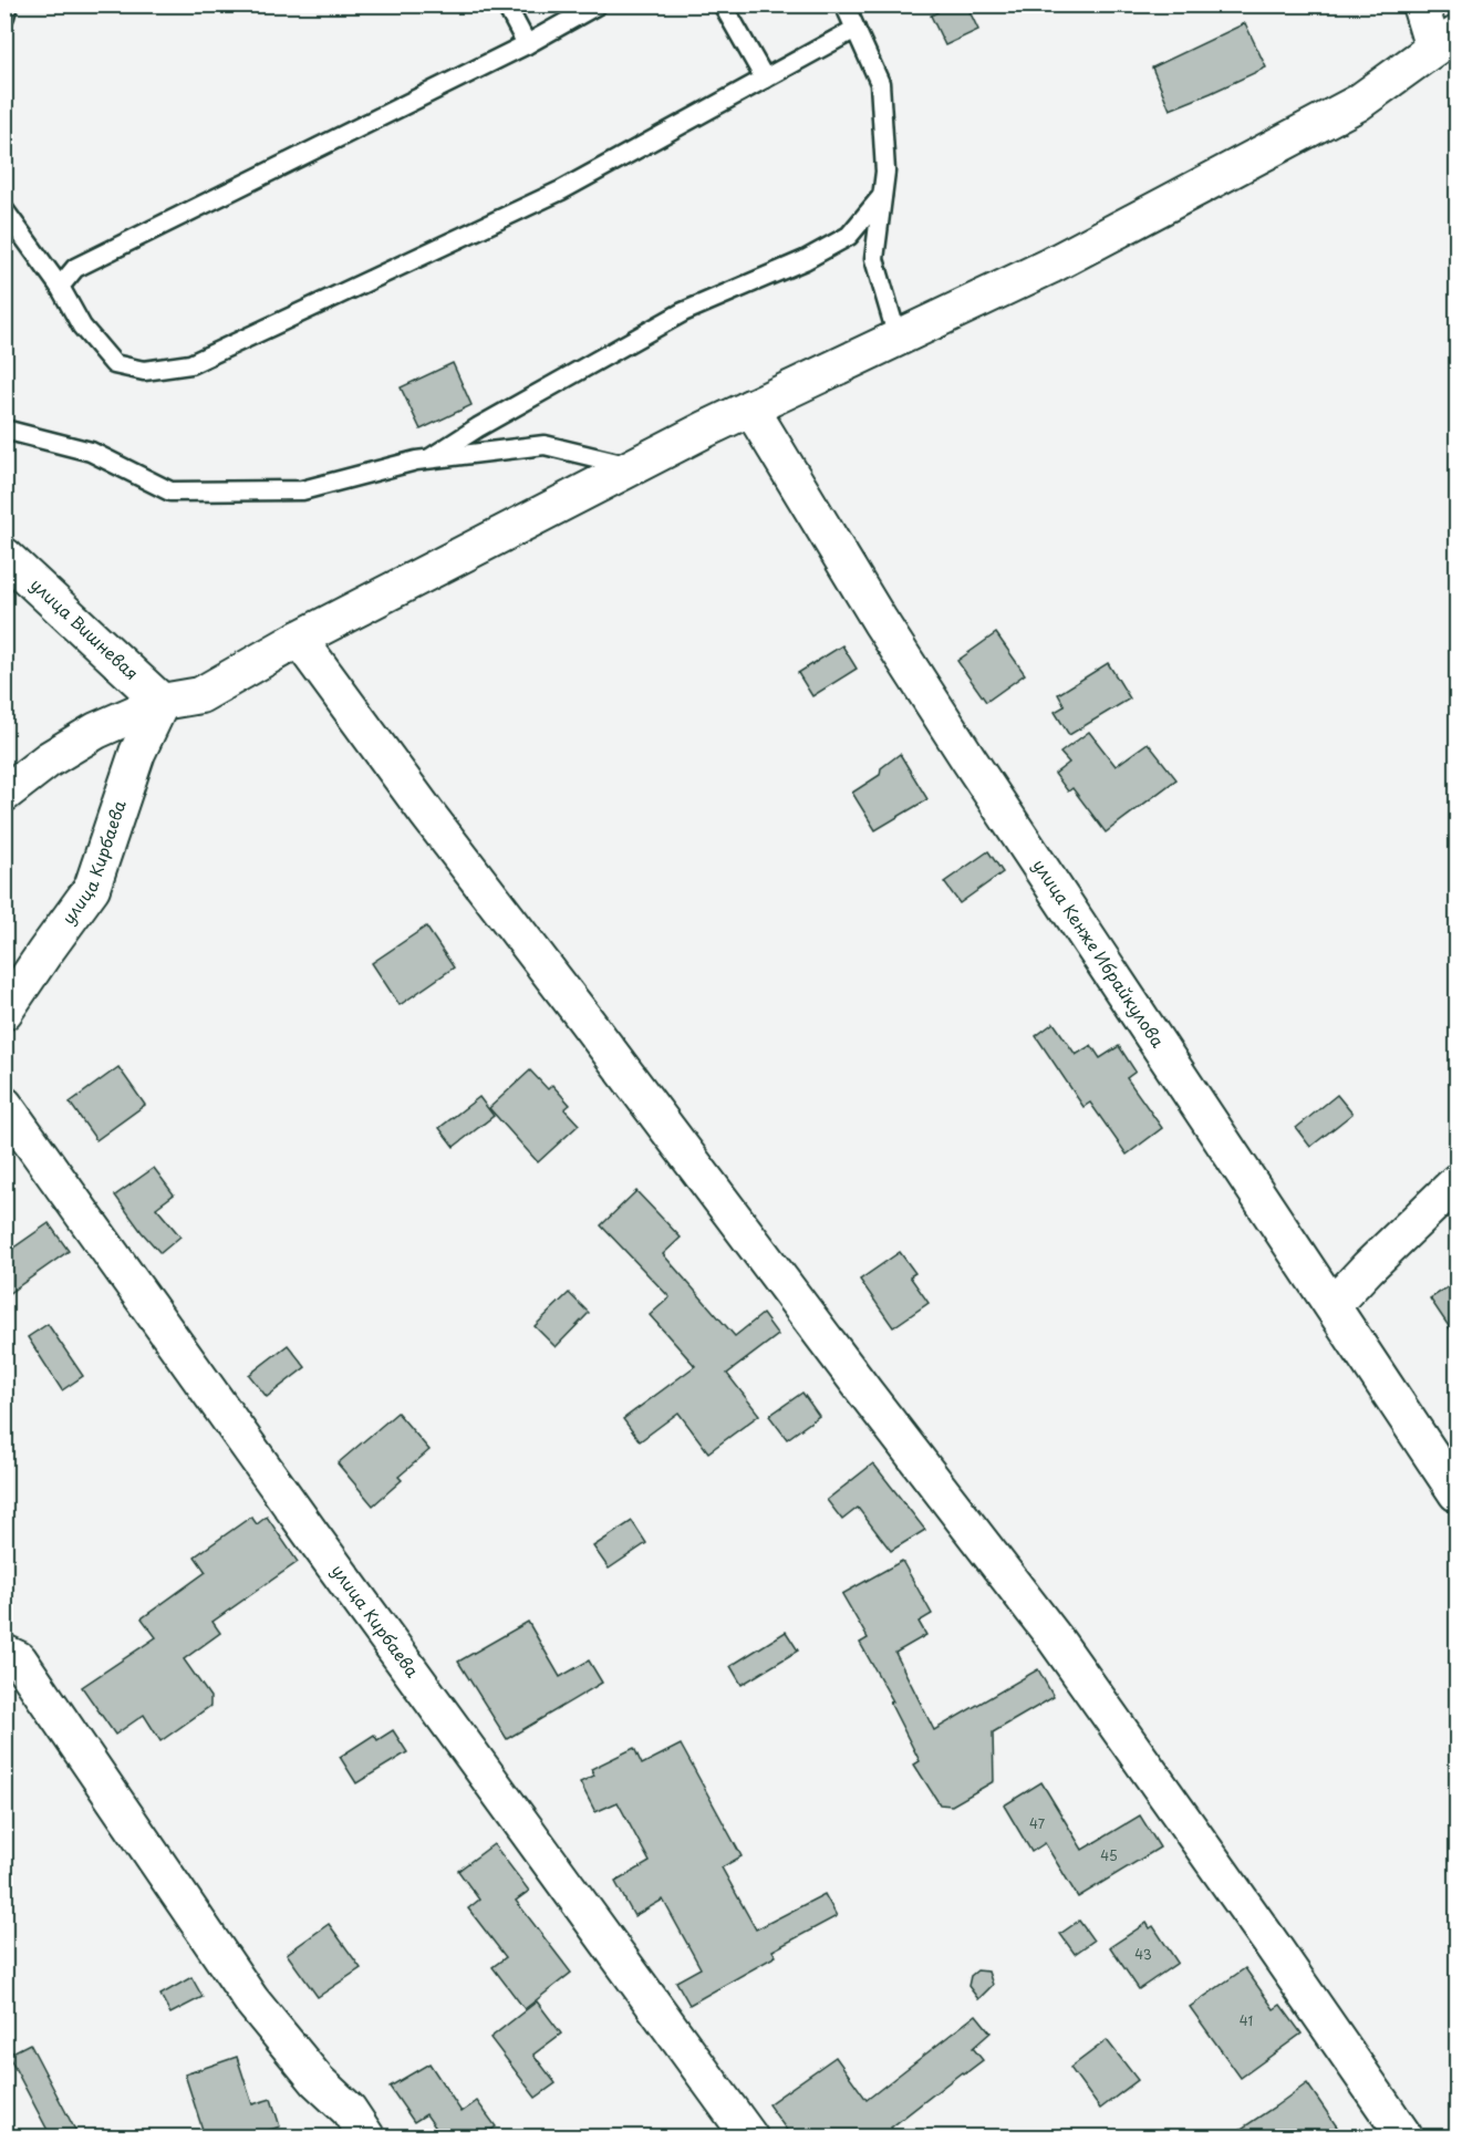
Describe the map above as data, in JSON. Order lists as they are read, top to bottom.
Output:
{
  "streets": {
    "street": ["улица Вишневая", "улица Кирбаева", "улица Кенже Ибрайкулова"]
  },
  "crossings": [
    ["улица Вишневая", "улица Кирбаева"]
  ],
  "house_numbers": [
    "47",
    "45",
    "43",
    "41"
  ]
}
